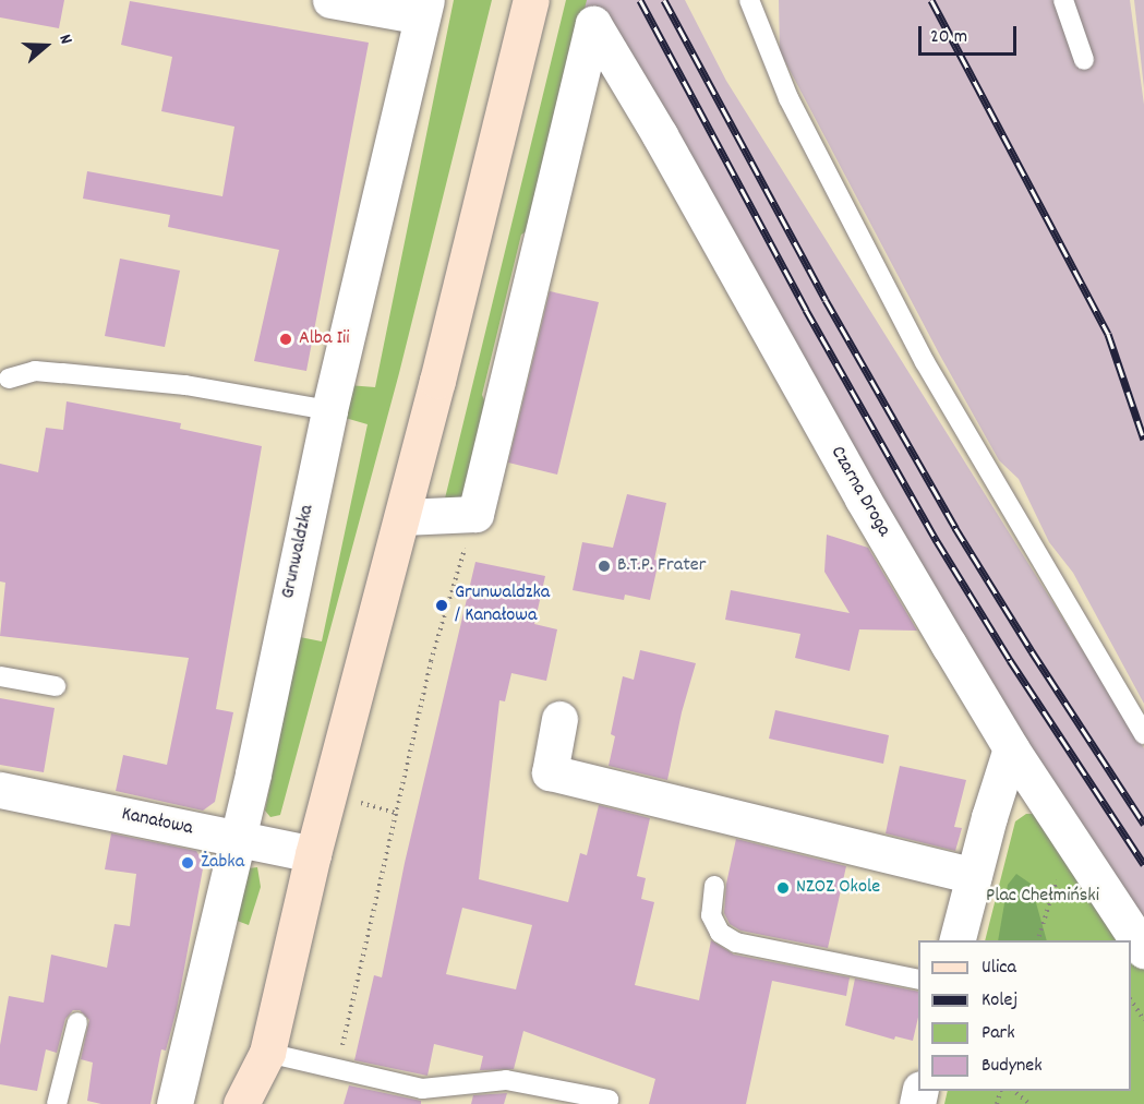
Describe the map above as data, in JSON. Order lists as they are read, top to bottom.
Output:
{
  "streets": {
    "street": ["Czarna Droga", "Grunwaldzka", "Kanałowa"]
  },
  "crossings": [
    ["Grunwaldzka", "Kanałowa"]
  ],
  "parks": ["Plac Chełmiński"],
  "places": [
    "Alba Iii",
    "B.T.P. Frater",
    "Grunwaldzka / Kanałowa",
    "Żabka",
    "NZOZ Okole"
  ],
  "legend": [
    "Ulica",
    "Kolej",
    "Park",
    "Budynek"
  ],
  "scale_bar": "20 m",
  "north": "right"
}
